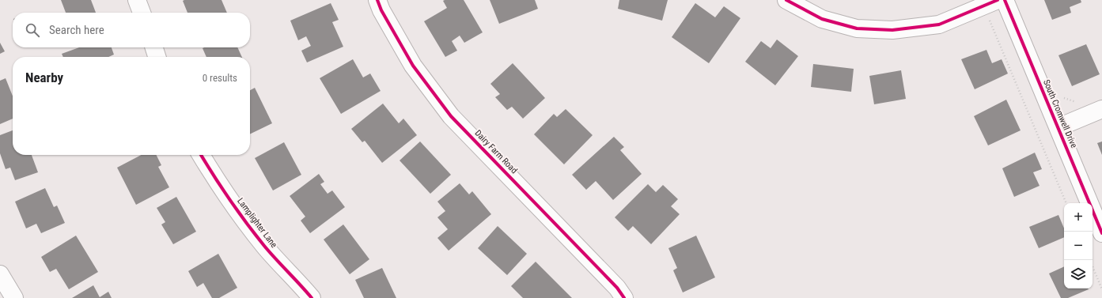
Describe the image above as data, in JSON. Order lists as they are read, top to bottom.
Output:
{
  "streets": {
    "street": ["South Cromwell Drive", "Dairy Farm Road", "Lamplighter Lane"]
  },
  "page": {
    "search": "Search here",
    "heading": ["Nearby", "0 results"],
    "map_buttons": ["+", "−"]
  }
}
